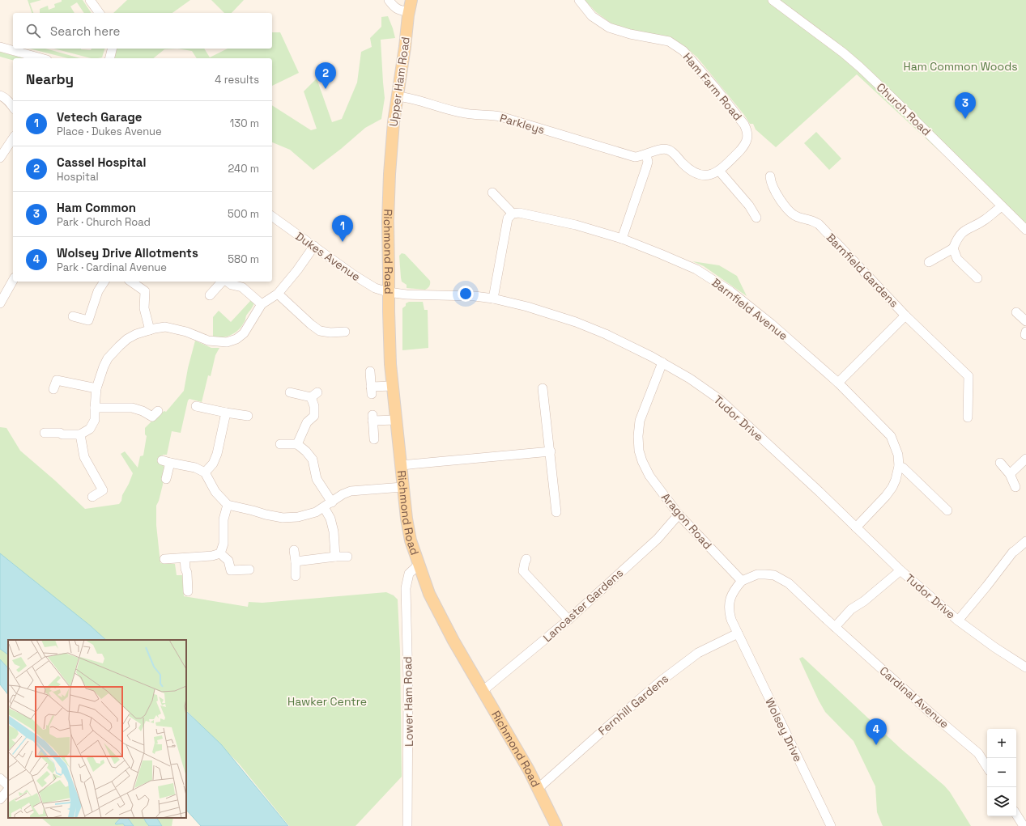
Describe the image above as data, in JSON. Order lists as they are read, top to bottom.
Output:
{
  "streets": {
    "main road": ["Upper Ham Road", "Richmond Road"],
    "street": [
      "Ham Farm Road",
      "Church Road",
      "Parkleys",
      "Dukes Avenue",
      "Barnfield Gardens",
      "Barnfield Avenue",
      "Tudor Drive",
      "Aragon Road",
      "Lancaster Gardens",
      "Cardinal Avenue",
      "Lower Ham Road",
      "Fernhill Gardens",
      "Wolsey Drive"
    ]
  },
  "crossings": [
    ["Upper Ham Road", "Parkleys"],
    ["Upper Ham Road", "Richmond Road"],
    ["Ham Farm Road", "Parkleys"],
    ["Richmond Road", "Dukes Avenue"],
    ["Richmond Road", "Tudor Drive"],
    ["Richmond Road", "Lancaster Gardens"],
    ["Richmond Road", "Lower Ham Road"],
    ["Richmond Road", "Fernhill Gardens"],
    ["Dukes Avenue", "Tudor Drive"],
    ["Barnfield Gardens", "Barnfield Avenue"],
    ["Barnfield Avenue", "Tudor Drive"],
    ["Tudor Drive", "Aragon Road"],
    ["Aragon Road", "Lancaster Gardens"],
    ["Fernhill Gardens", "Wolsey Drive"]
  ],
  "parks": ["Ham Common Woods", "Hawker Centre"],
  "page": {
    "search": "Search here",
    "heading": ["Nearby", "4 results"],
    "pins": [
      "2",
      "3",
      "1",
      "4"
    ],
    "list": [
      {
        "mark": "1",
        "name": "Vetech Garage",
        "note": "Place · Dukes Avenue",
        "value": "130 m"
      },
      {
        "mark": "2",
        "name": "Cassel Hospital",
        "note": "Hospital",
        "value": "240 m"
      },
      {
        "mark": "3",
        "name": "Ham Common",
        "note": "Park · Church Road",
        "value": "500 m"
      },
      {
        "mark": "4",
        "name": "Wolsey Drive Allotments",
        "note": "Park · Cardinal Avenue",
        "value": "580 m"
      }
    ],
    "map_buttons": ["+", "−"]
  }
}
